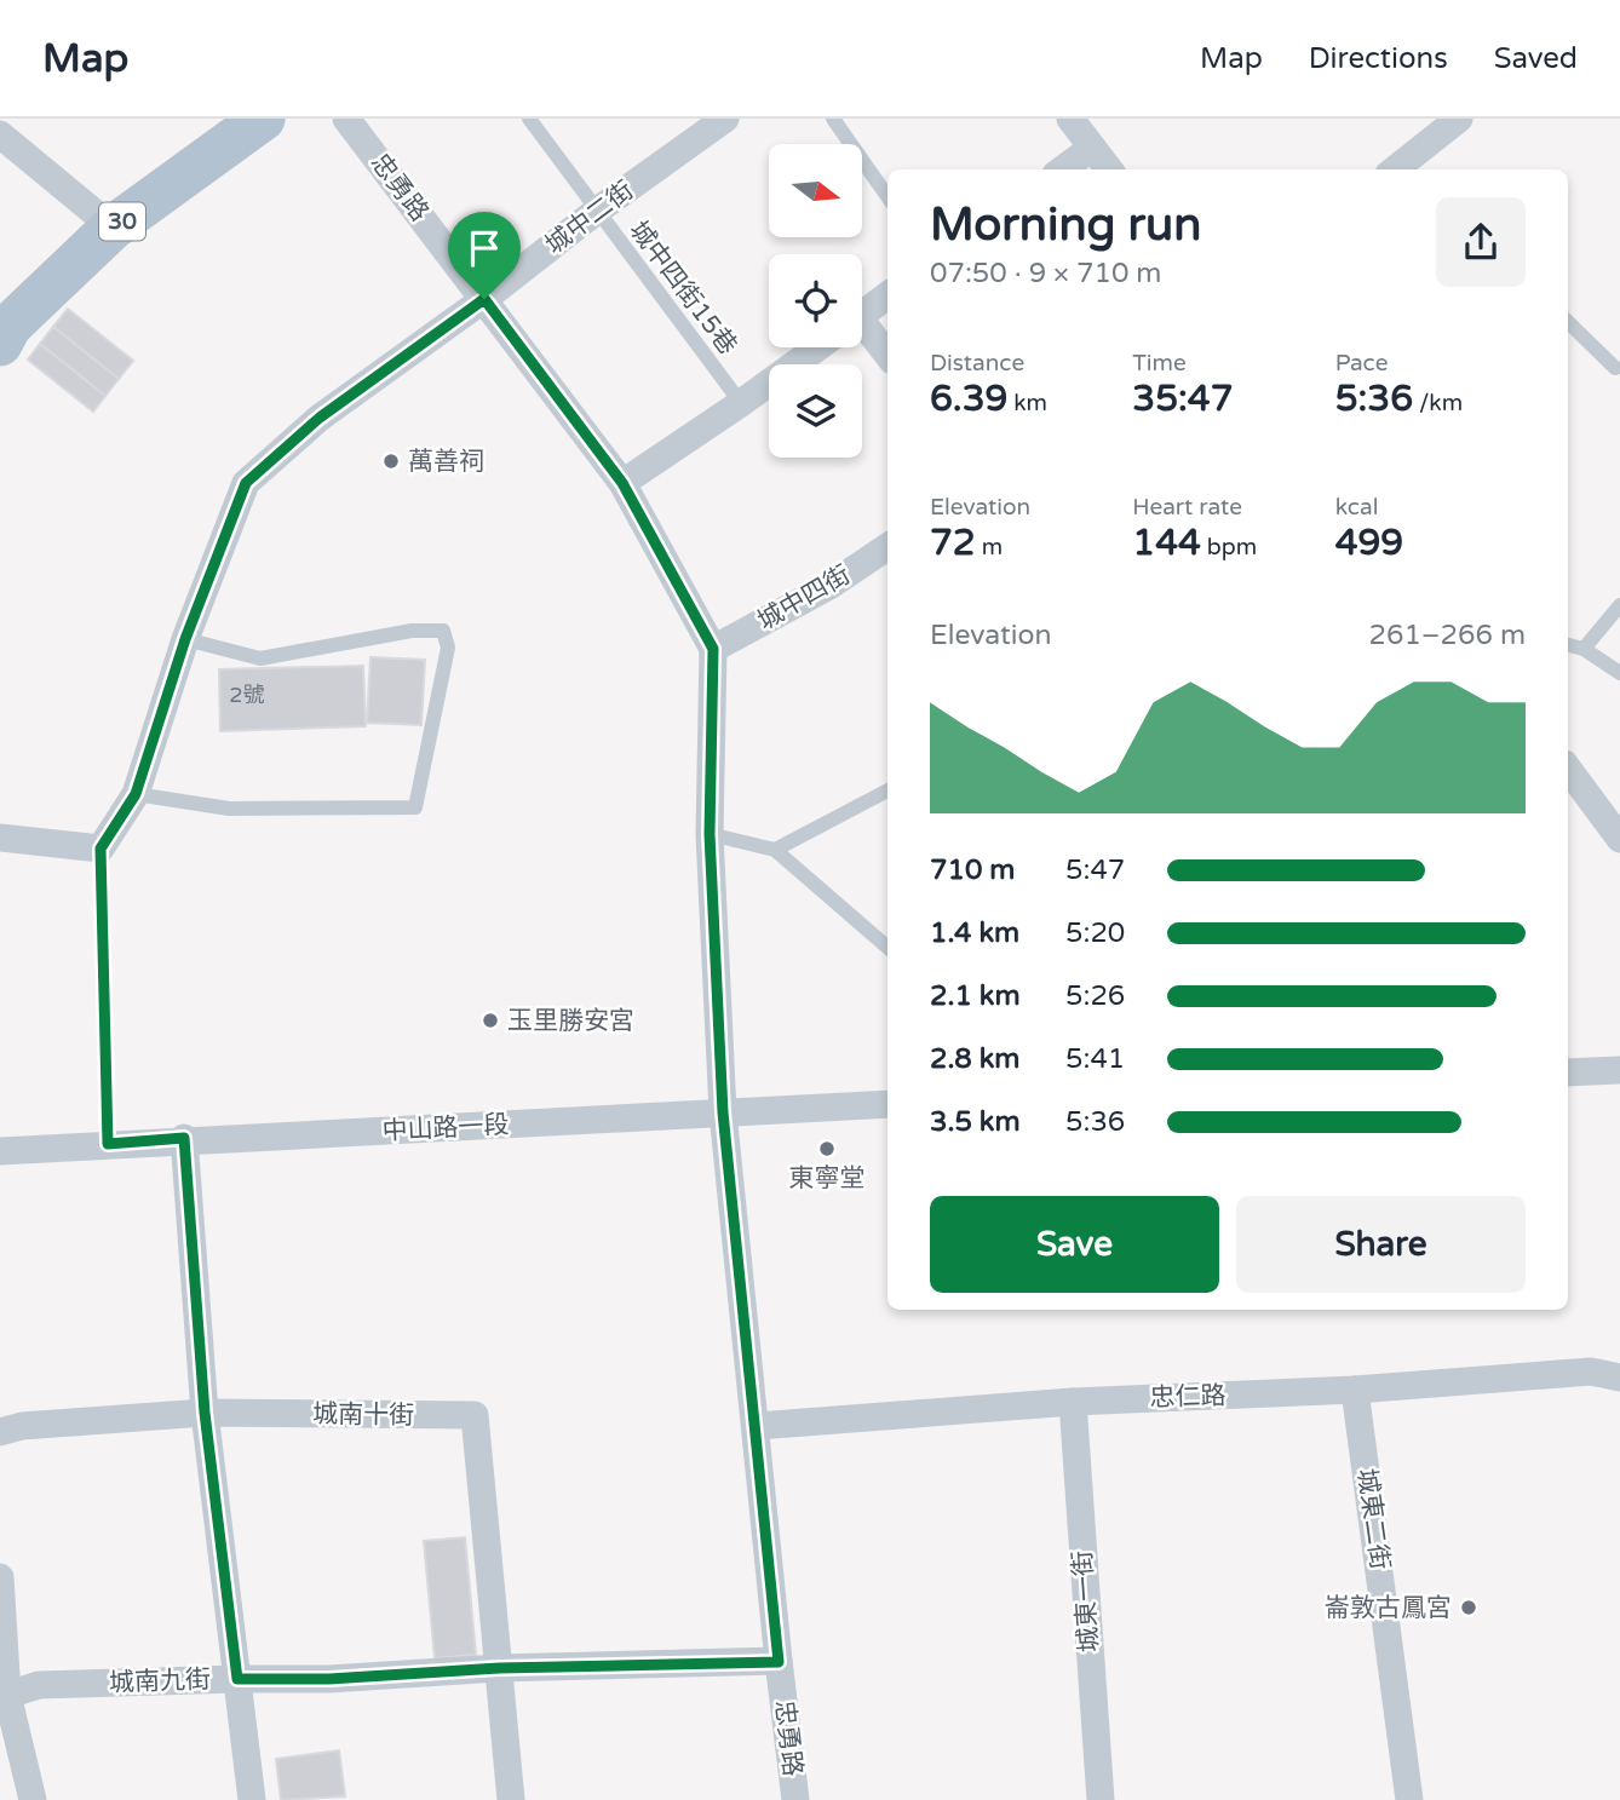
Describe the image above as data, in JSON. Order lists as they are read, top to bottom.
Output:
{
  "streets": {
    "main road": ["30"],
    "street": [
      "忠勇路",
      "城中二街",
      "城中四街",
      "中山路一段",
      "忠仁路",
      "城南十街",
      "城東二街",
      "城東一街",
      "城南九街"
    ],
    "lane": ["城中四街15巷"]
  },
  "crossings": [
    ["忠勇路", "城中二街"],
    ["忠勇路", "城中四街"],
    ["忠勇路", "中山路一段"],
    ["忠勇路", "忠仁路"],
    ["忠勇路", "城南九街"],
    ["城中二街", "城中四街15巷"],
    ["忠仁路", "城東二街"],
    ["忠仁路", "城東一街"],
    ["城南十街", "城南九街"]
  ],
  "places": [
    "萬善祠",
    "玉里勝安宮",
    "東寧堂",
    "崙敦古鳳宮"
  ],
  "house_numbers": ["2號"],
  "north": "right",
  "page": {
    "header": "Map",
    "nav": ["Map", "Directions", "Saved"],
    "heading": ["Morning run", "07:50 · 9 × 710 m"],
    "stats": [
      ["Distance", "6.39 km"],
      ["Time", "35:47"],
      ["Pace", "5:36 /km"],
      ["Elevation", "72 m"],
      ["Heart rate", "144 bpm"],
      ["kcal", "499"]
    ],
    "chart": ["Elevation", "261–266 m"],
    "list": [
      {
        "name": "710 m",
        "note": "5:47"
      },
      {
        "name": "1.4 km",
        "note": "5:20"
      },
      {
        "name": "2.1 km",
        "note": "5:26"
      },
      {
        "name": "2.8 km",
        "note": "5:41"
      },
      {
        "name": "3.5 km",
        "note": "5:36"
      }
    ],
    "buttons": ["Save", "Share"]
  }
}
